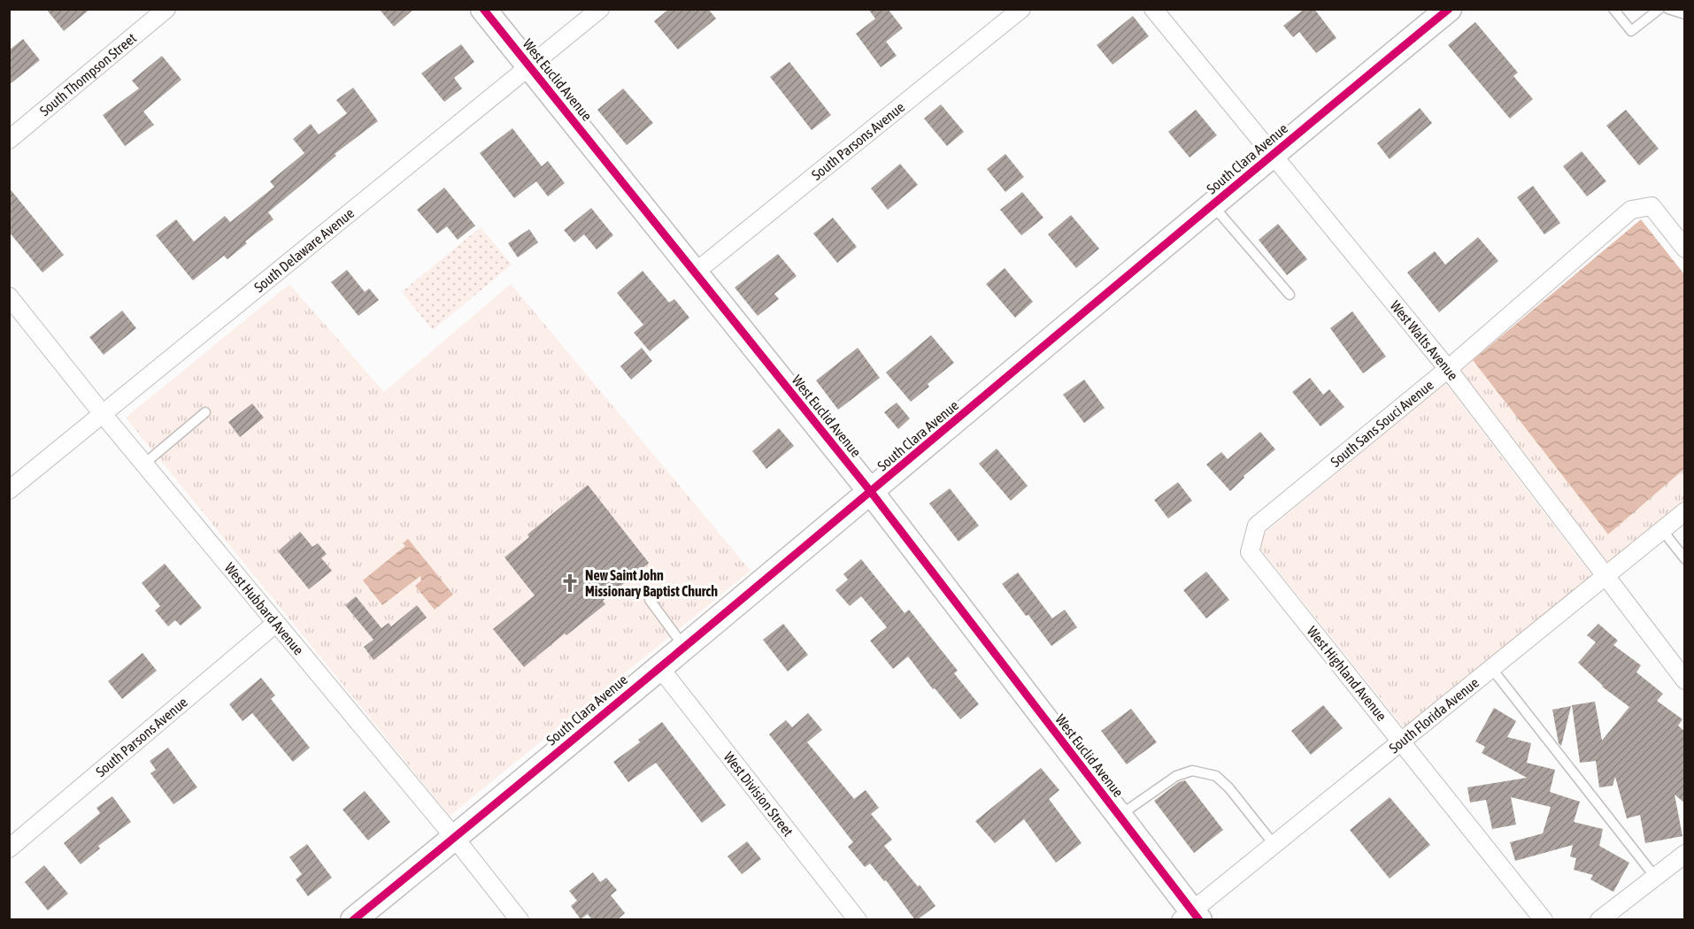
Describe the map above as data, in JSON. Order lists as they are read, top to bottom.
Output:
{
  "streets": {
    "street": [
      "South Thompson Street",
      "West Euclid Avenue",
      "South Parsons Avenue",
      "South Clara Avenue",
      "South Delaware Avenue",
      "West Walts Avenue",
      "South Sans Souci Avenue",
      "West Hubbard Avenue",
      "West Highland Avenue",
      "South Florida Avenue",
      "West Division Street"
    ]
  },
  "crossings": [
    ["West Euclid Avenue", "South Parsons Avenue"],
    ["West Euclid Avenue", "South Clara Avenue"],
    ["West Euclid Avenue", "South Delaware Avenue"],
    ["West Euclid Avenue", "South Florida Avenue"],
    ["South Parsons Avenue", "West Hubbard Avenue"],
    ["South Clara Avenue", "West Walts Avenue"],
    ["South Clara Avenue", "West Hubbard Avenue"],
    ["South Clara Avenue", "West Division Street"],
    ["South Delaware Avenue", "West Hubbard Avenue"],
    ["West Walts Avenue", "South Sans Souci Avenue"],
    ["West Walts Avenue", "South Florida Avenue"],
    ["South Sans Souci Avenue", "West Highland Avenue"],
    ["West Highland Avenue", "South Florida Avenue"]
  ],
  "places": {
    "church": ["New Saint John Missionary Baptist Church"]
  }
}
